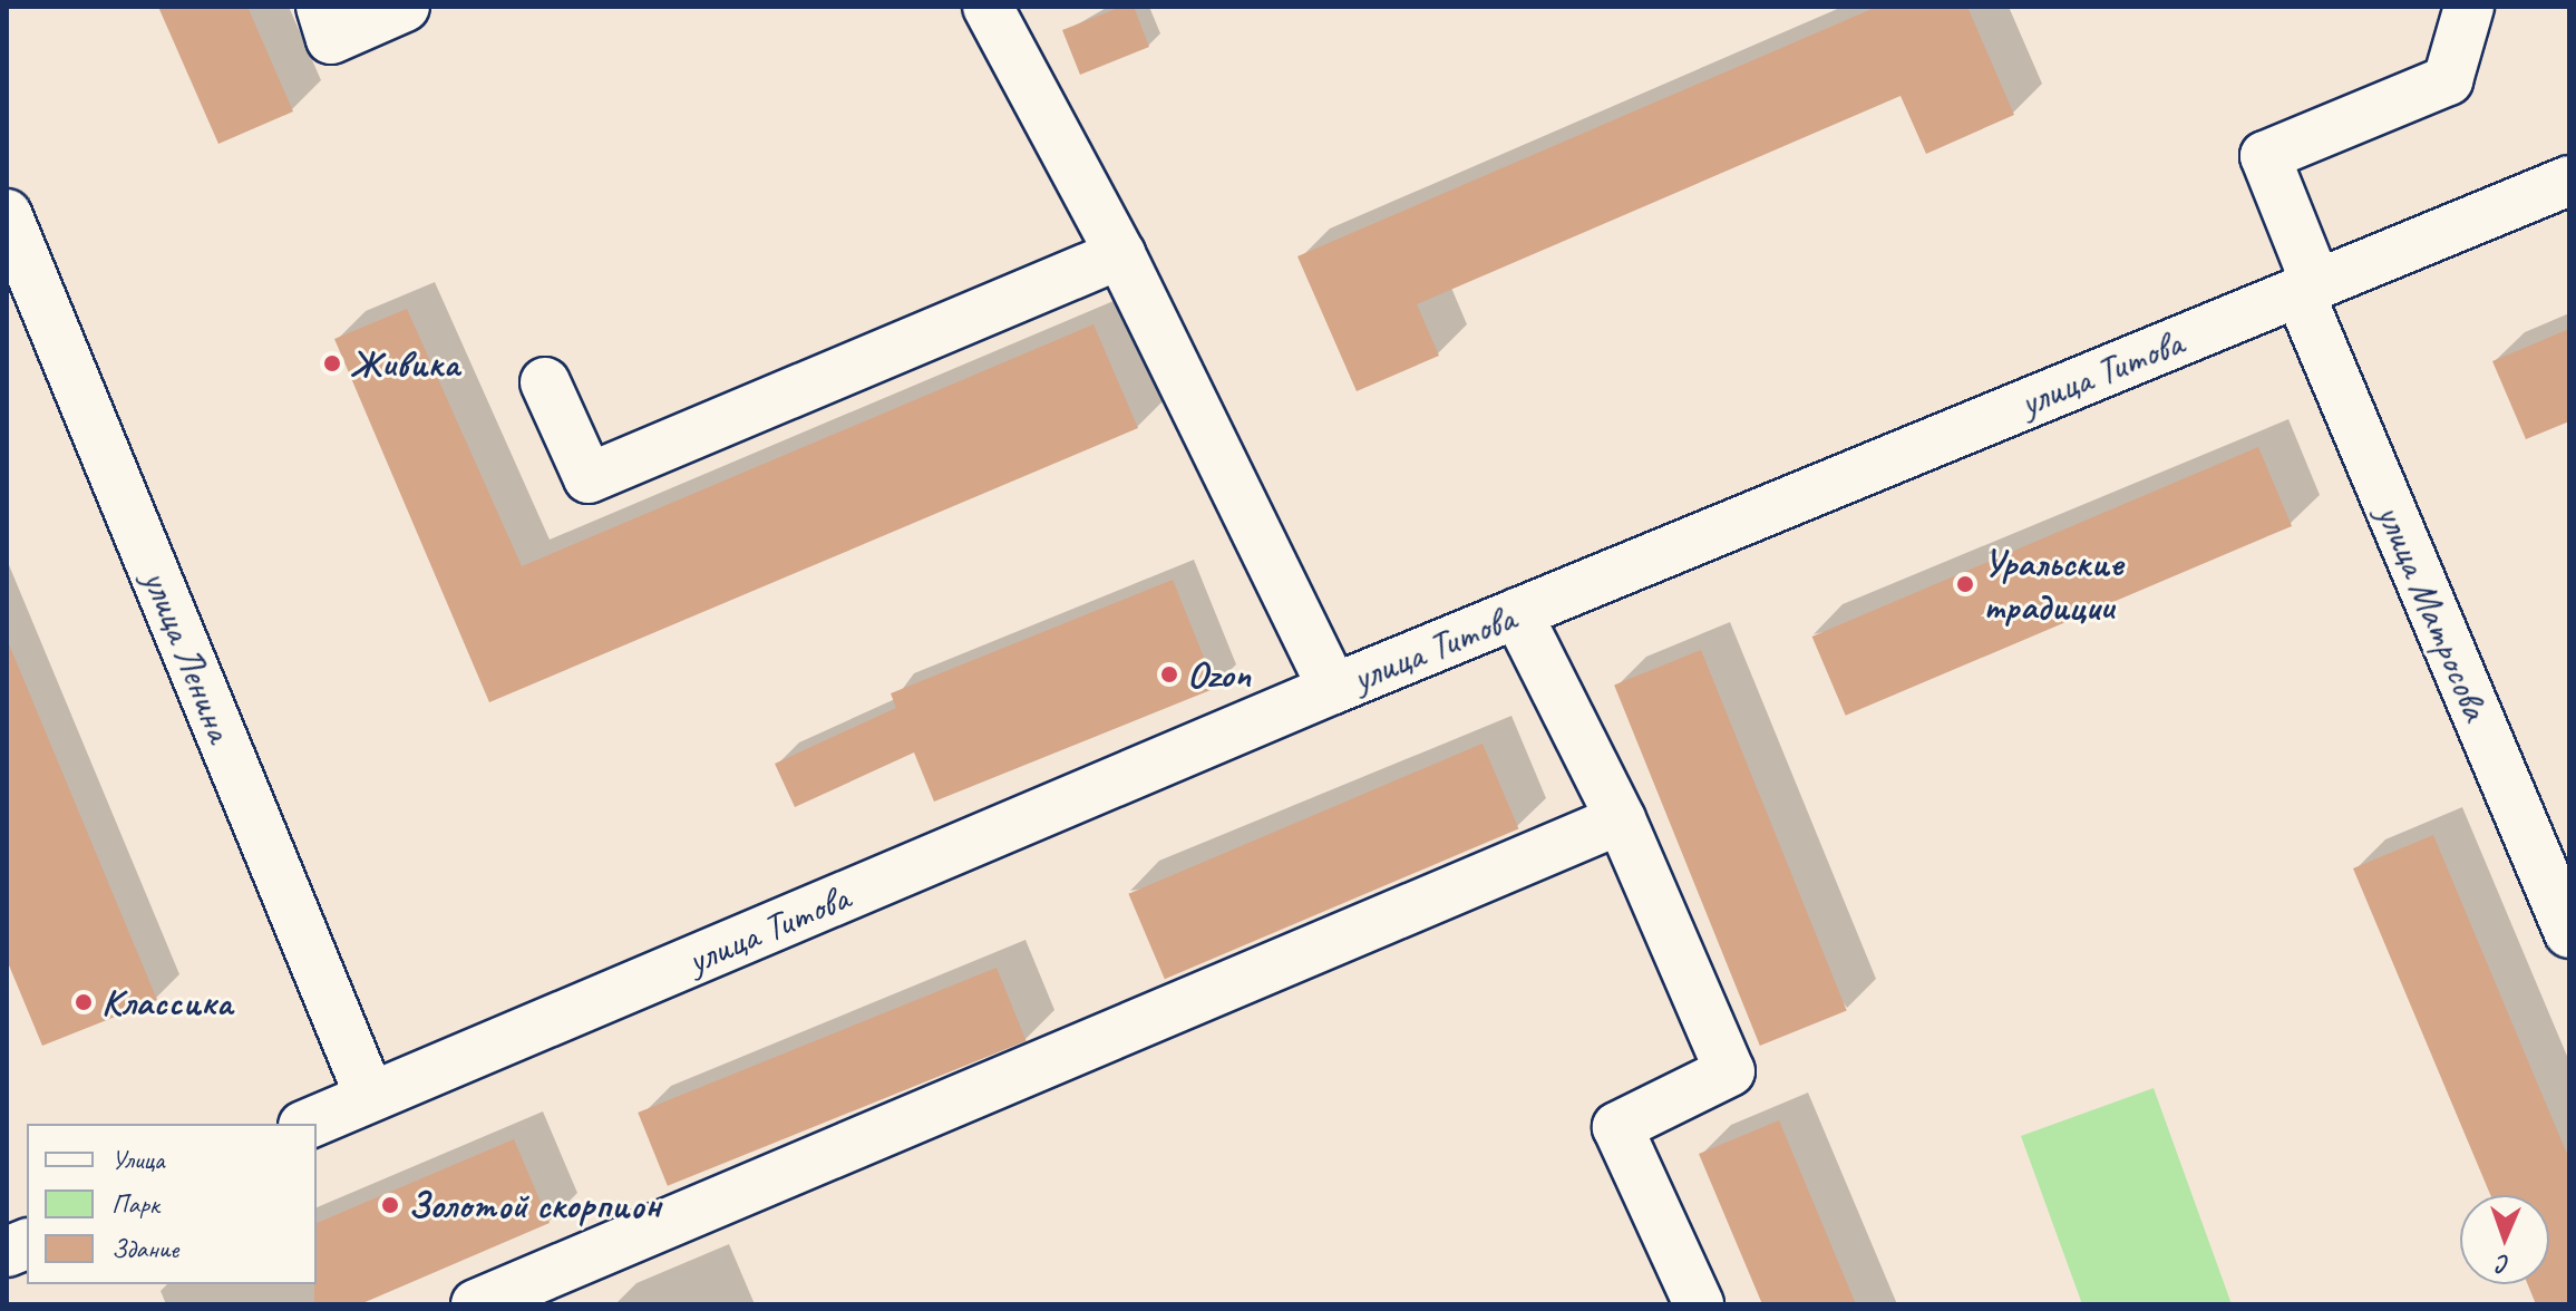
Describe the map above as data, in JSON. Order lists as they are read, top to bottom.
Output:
{
  "streets": {
    "street": ["улица Титова", "улица Матросова", "улица Ленина"]
  },
  "crossings": [
    ["улица Титова", "улица Матросова"],
    ["улица Титова", "улица Ленина"]
  ],
  "places": [
    "Живика",
    "Уральские традиции",
    "Ozon",
    "Классика",
    "Золотой скорпион"
  ],
  "legend": ["Улица", "Парк", "Здание"],
  "north": "bottom"
}
